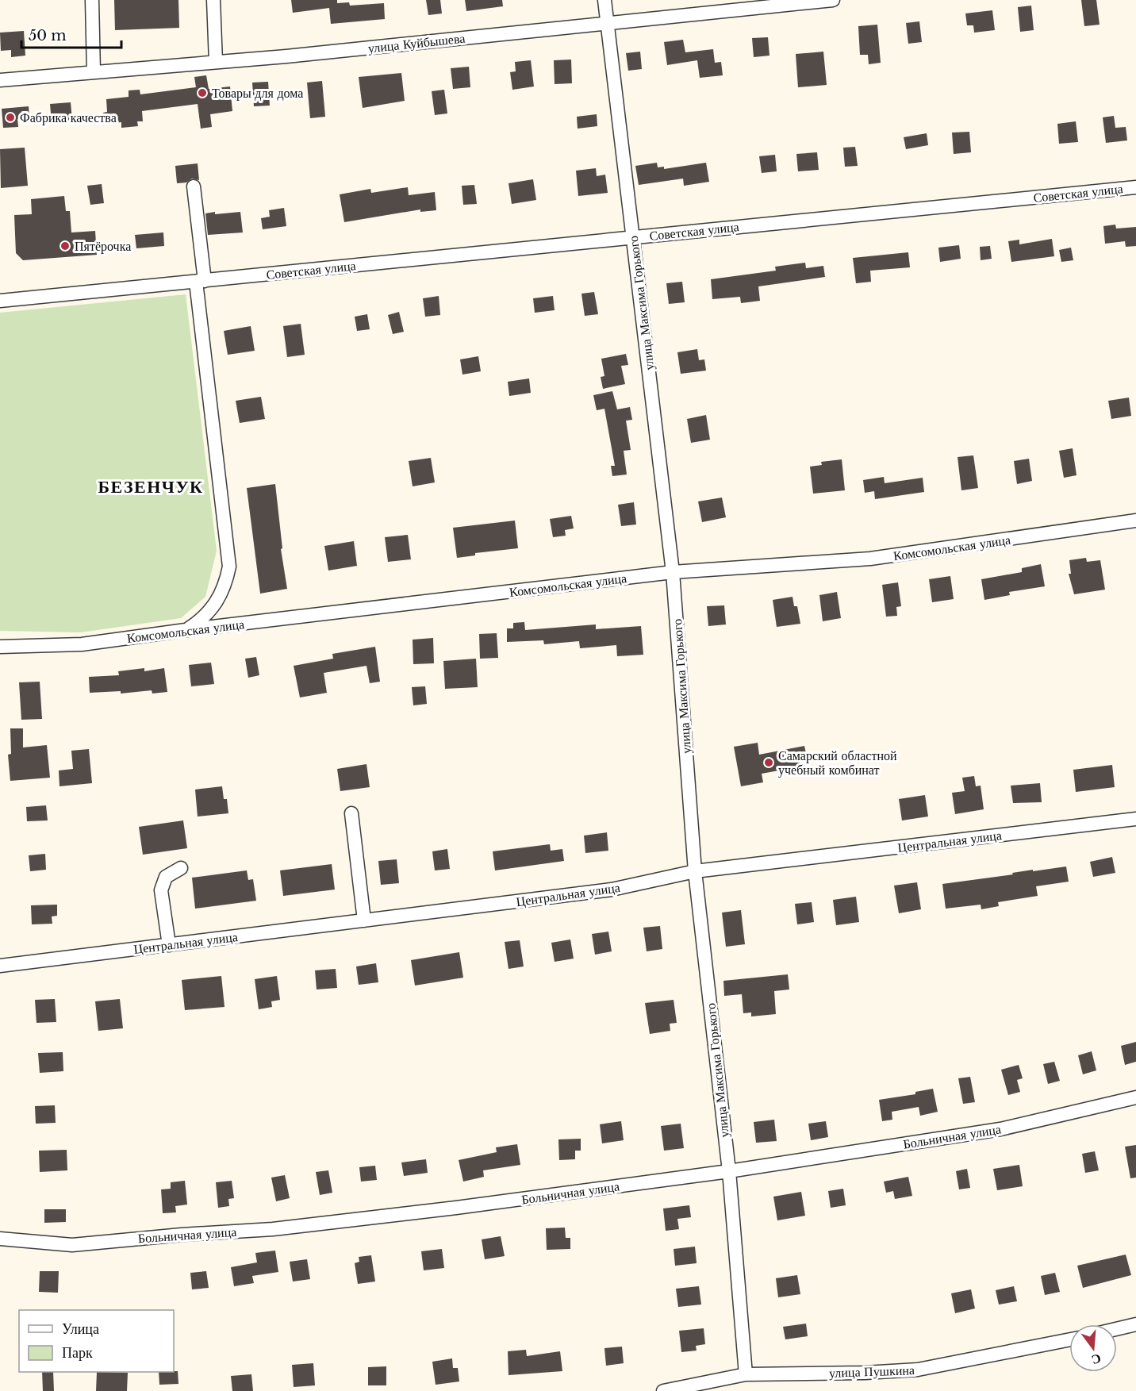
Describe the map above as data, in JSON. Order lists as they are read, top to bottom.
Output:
{
  "streets": {
    "street": [
      "улица Куйбышева",
      "Советская улица",
      "улица Максима Горького",
      "Комсомольская улица",
      "Центральная улица",
      "Больничная улица",
      "улица Пушкина"
    ]
  },
  "crossings": [
    ["улица Куйбышева", "улица Максима Горького"],
    ["Советская улица", "улица Максима Горького"],
    ["улица Максима Горького", "Комсомольская улица"],
    ["улица Максима Горького", "Центральная улица"],
    ["улица Максима Горького", "Больничная улица"],
    ["улица Максима Горького", "улица Пушкина"]
  ],
  "districts": ["БЕЗЕНЧУК"],
  "places": [
    "Товары для дома",
    "Фабрика качества",
    "Пятёрочка",
    "Самарский областной учебный комбинат"
  ],
  "legend": ["Улица", "Парк"],
  "scale_bar": "50 m",
  "north": "bottom"
}
